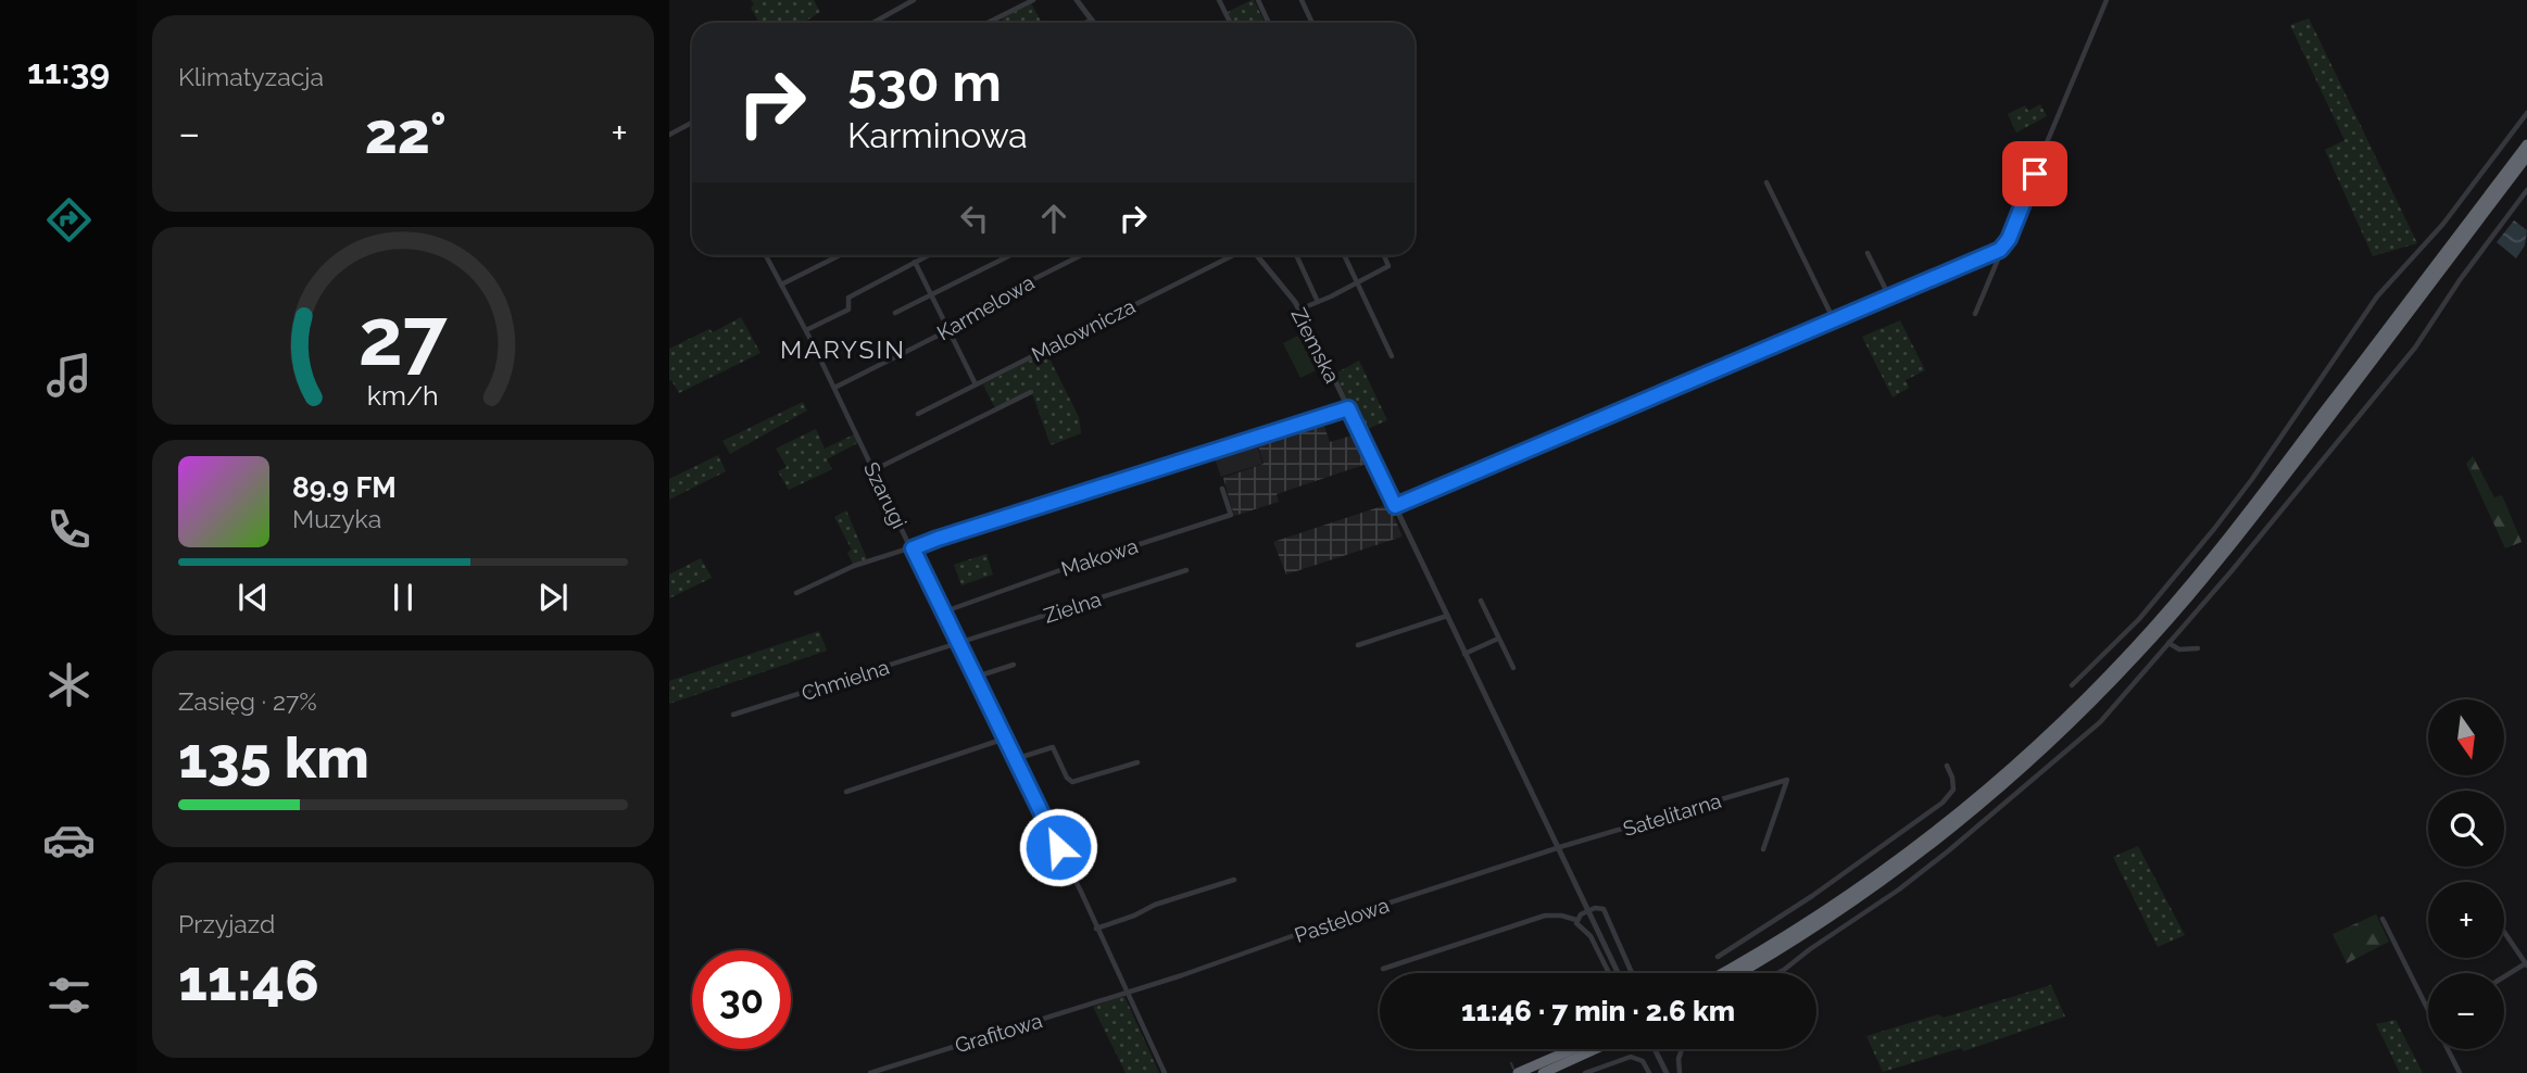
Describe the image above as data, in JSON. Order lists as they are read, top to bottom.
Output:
{
  "streets": {
    "street": [
      "Karmelowa",
      "Malownicza",
      "Ziemska",
      "Szarugi",
      "Makowa",
      "Zielna",
      "Chmielna",
      "Satelitarna",
      "Pastelowa",
      "Grafitowa"
    ]
  },
  "crossings": [
    ["Karmelowa", "Szarugi"],
    ["Ziemska", "Satelitarna"],
    ["Ziemska", "Pastelowa"],
    ["Szarugi", "Makowa"],
    ["Szarugi", "Zielna"],
    ["Szarugi", "Chmielna"],
    ["Szarugi", "Pastelowa"],
    ["Szarugi", "Grafitowa"],
    ["Zielna", "Chmielna"],
    ["Satelitarna", "Pastelowa"],
    ["Pastelowa", "Grafitowa"]
  ],
  "districts": ["MARYSIN"],
  "north": "bottom",
  "page": {
    "tabs": "11:39",
    "tile": [
      "Klimatyzacja",
      ["Zasięg · 27%", "135 km"],
      ["Przyjazd", "11:46"]
    ],
    "turn": ["530 m", "Karminowa"],
    "heat": ["−", "22°", "+"],
    "song": ["89.9 FM", "Muzyka"],
    "map_buttons": ["+", "−"],
    "limit": "30",
    "trip": "11:46 · 7 min · 2.6 km",
    "gauge": ["27", "km/h"]
  }
}
